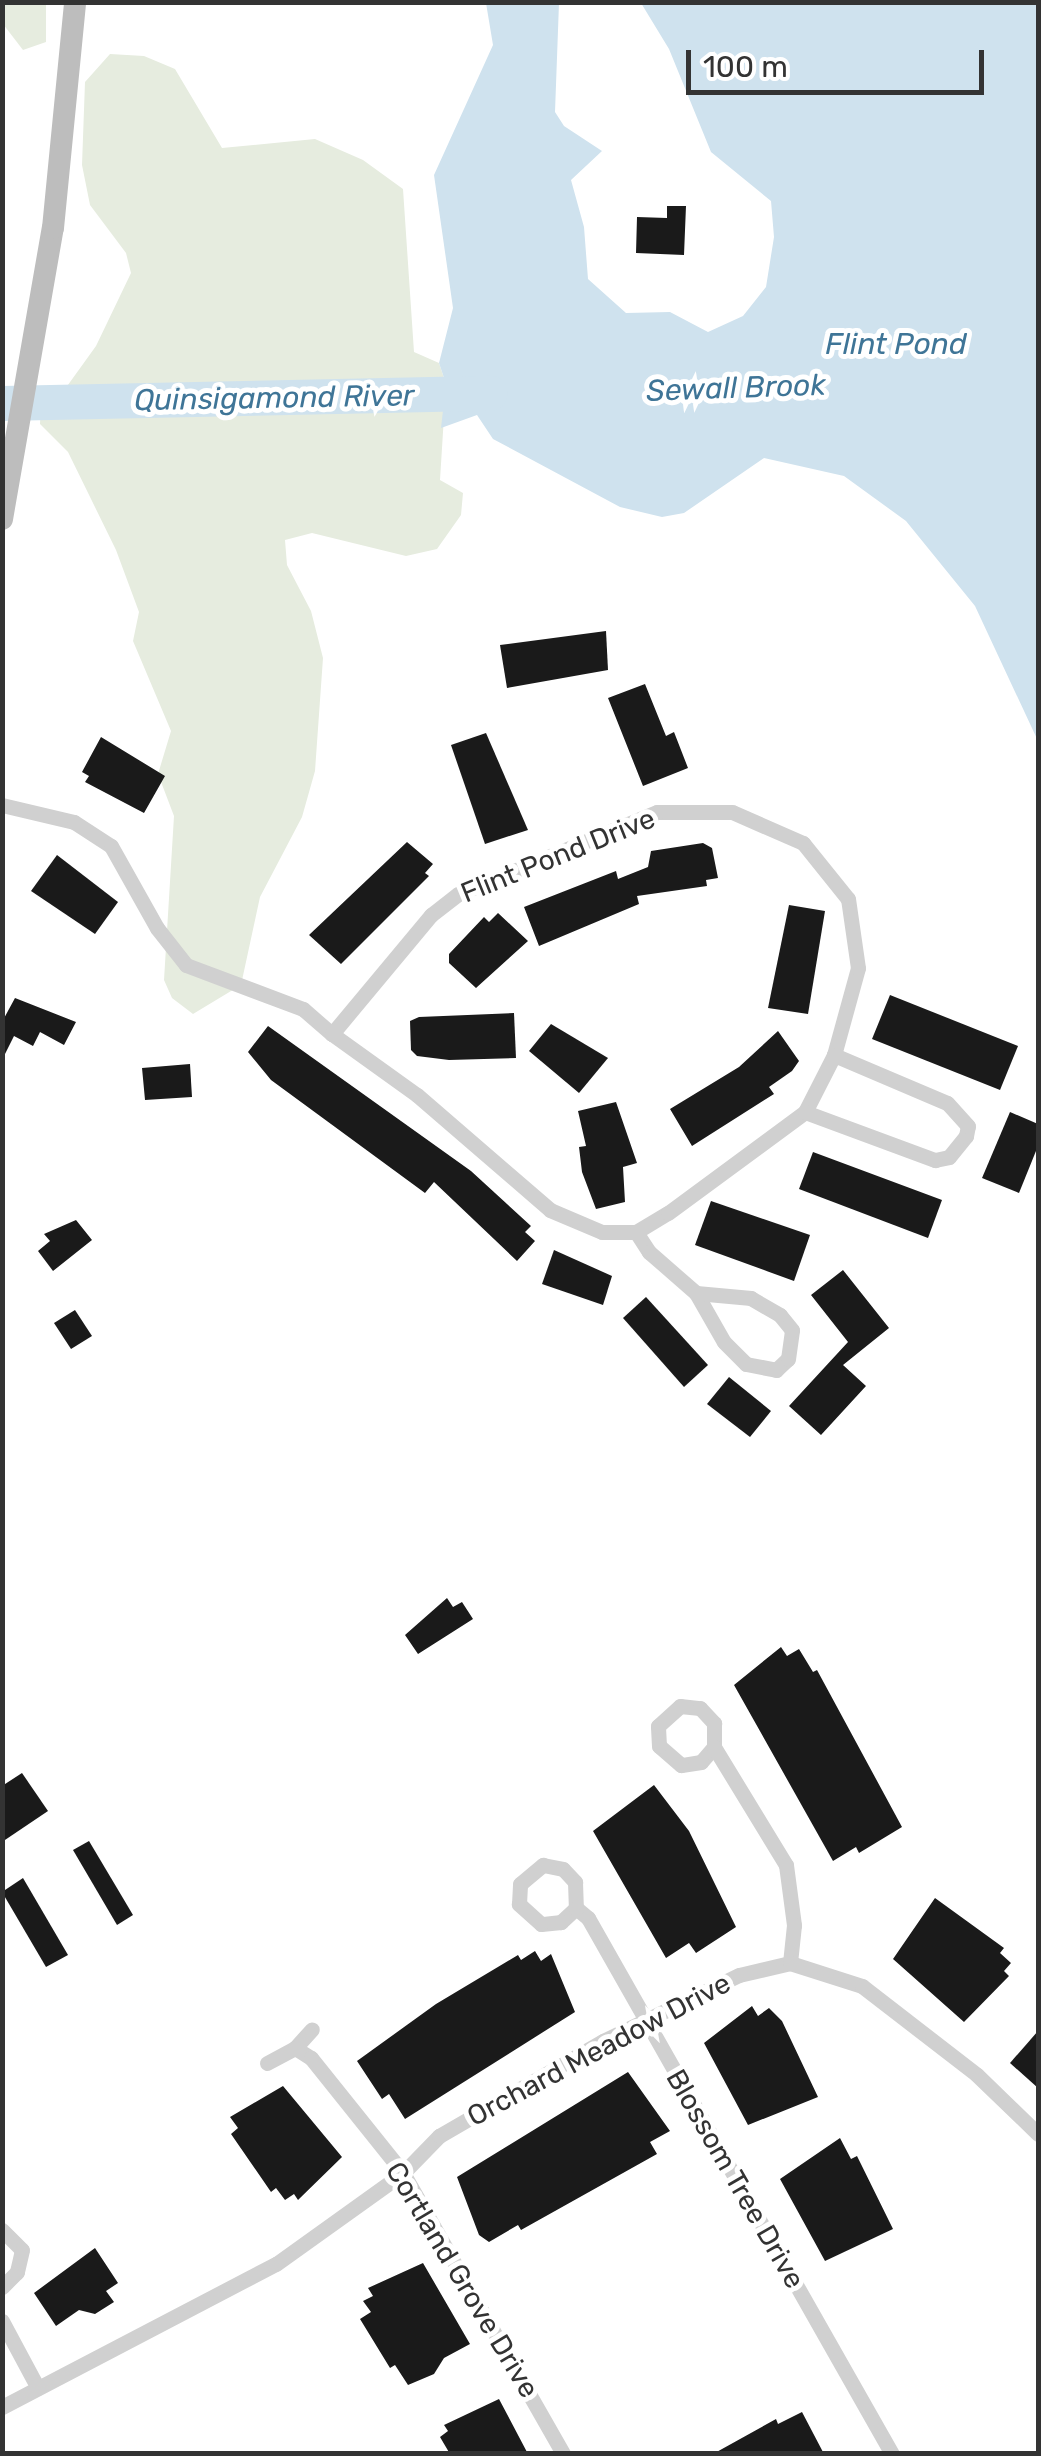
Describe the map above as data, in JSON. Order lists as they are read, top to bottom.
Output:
{
  "streets": {
    "street": [
      "Flint Pond Drive",
      "Orchard Meadow Drive",
      "Blossom Tree Drive",
      "Cortland Grove Drive"
    ]
  },
  "crossings": [
    ["Orchard Meadow Drive", "Blossom Tree Drive"],
    ["Orchard Meadow Drive", "Cortland Grove Drive"]
  ],
  "water": ["Flint Pond", "Sewall Brook", "Quinsigamond River"],
  "scale_bar": "100 m"
}
